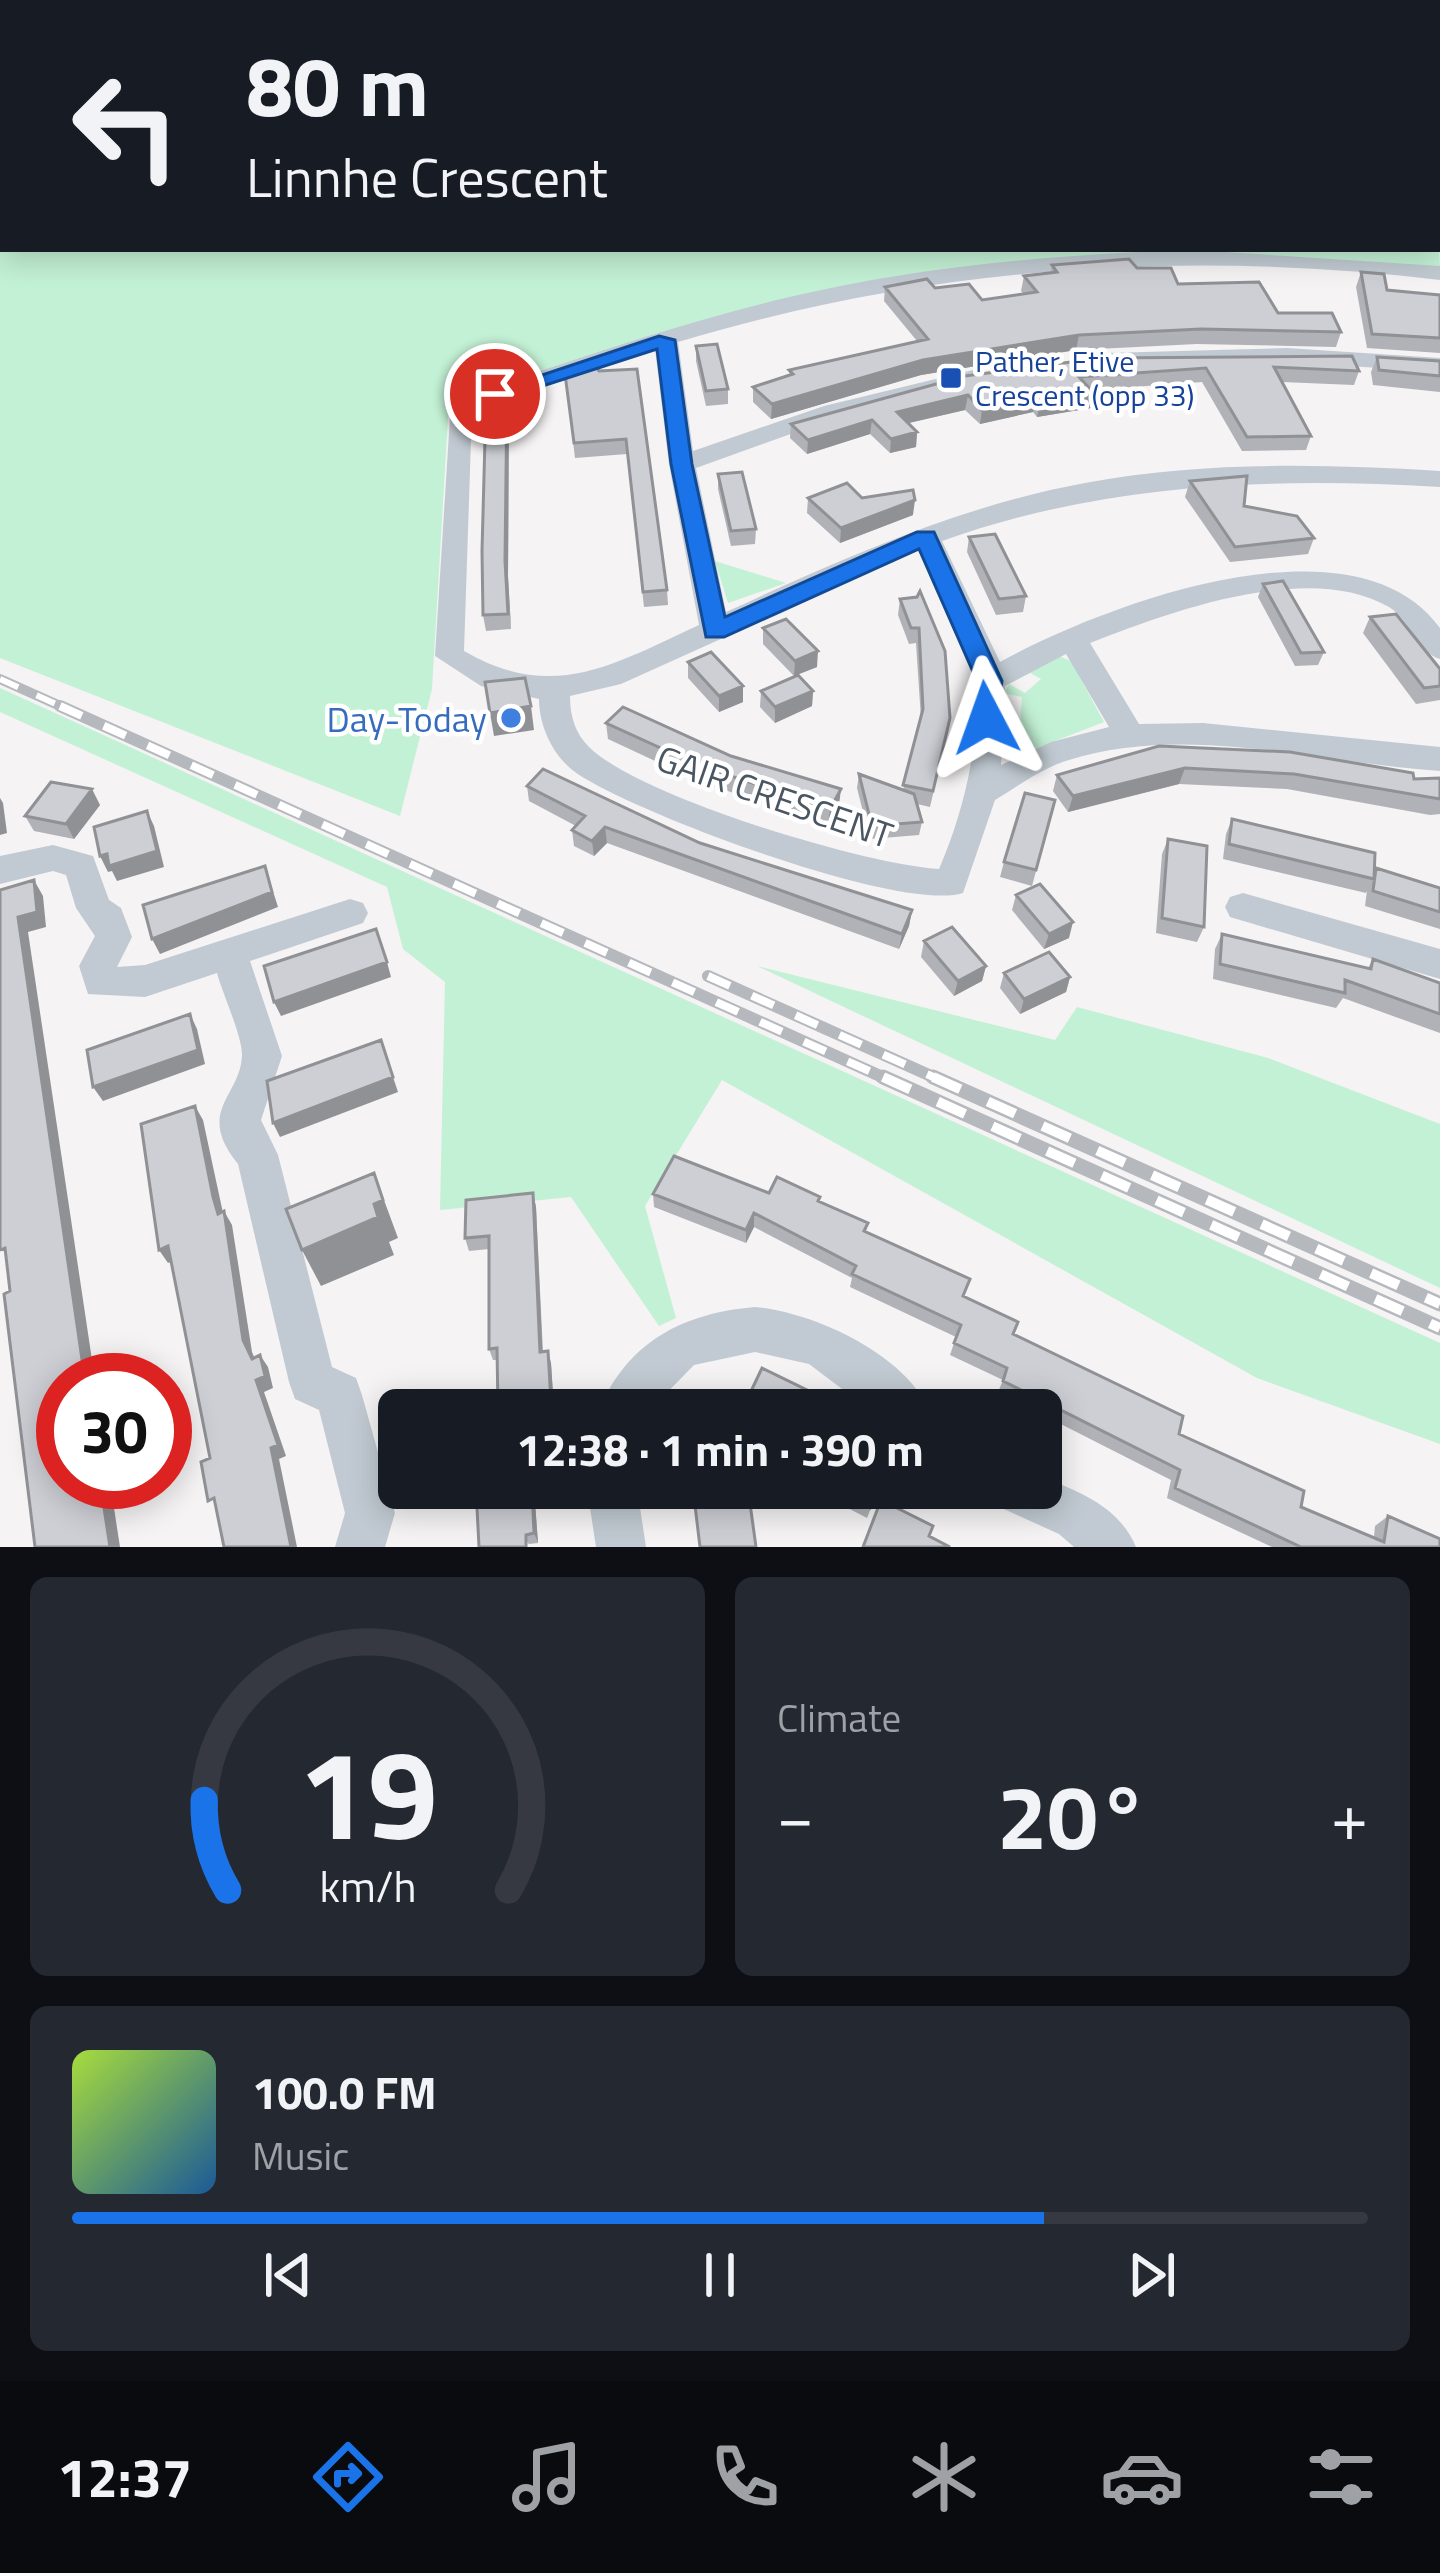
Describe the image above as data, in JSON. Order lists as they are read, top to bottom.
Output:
{
  "streets": {
    "street": ["GAIR CRESCENT"]
  },
  "places": {
    "transit": ["Pather, Etive Crescent (opp 33)"],
    "other": ["Day-Today"]
  },
  "page": {
    "turn": ["80 m", "Linnhe Crescent"],
    "limit": "30",
    "trip": "12:38 · 1 min · 390 m",
    "tile": "Climate",
    "heat": ["−", "20°", "+"],
    "song": ["100.0 FM", "Music"],
    "tabs": "12:37",
    "gauge": ["19", "km/h"]
  }
}
